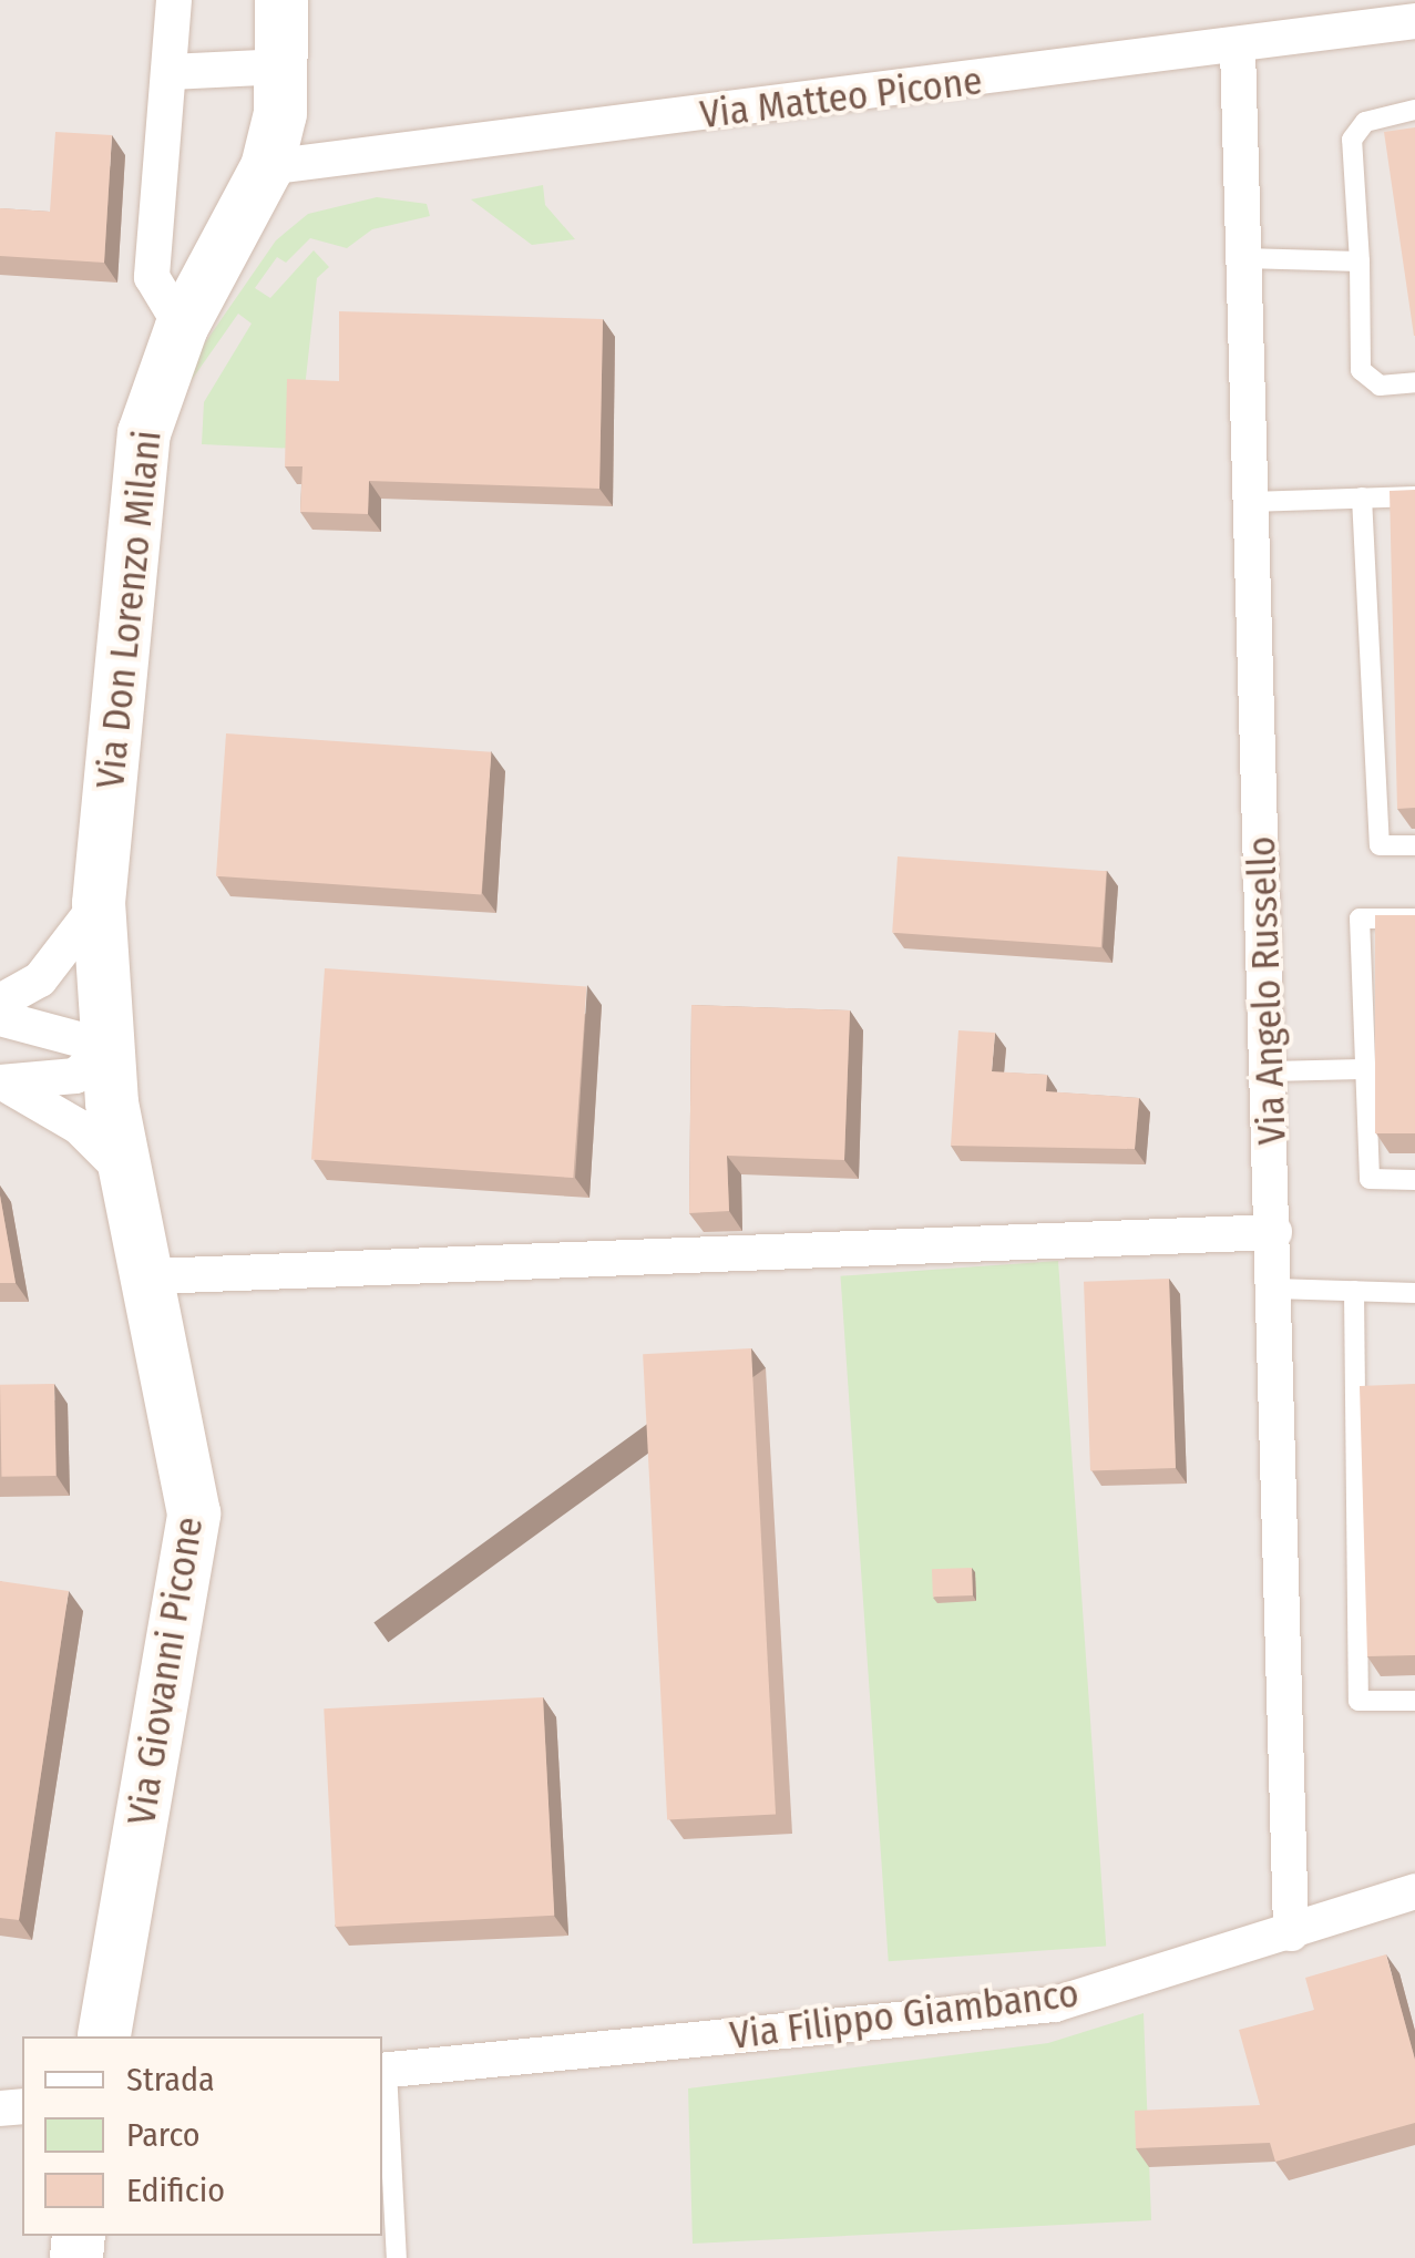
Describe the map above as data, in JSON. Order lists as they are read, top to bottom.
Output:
{
  "streets": {
    "street": [
      "Via Matteo Picone",
      "Via Don Lorenzo Milani",
      "Via Angelo Russello",
      "Via Giovanni Picone",
      "Via Filippo Giambanco"
    ]
  },
  "crossings": [
    ["Via Matteo Picone", "Via Don Lorenzo Milani"],
    ["Via Matteo Picone", "Via Angelo Russello"],
    ["Via Don Lorenzo Milani", "Via Giovanni Picone"],
    ["Via Angelo Russello", "Via Filippo Giambanco"]
  ],
  "legend": ["Strada", "Parco", "Edificio"]
}
